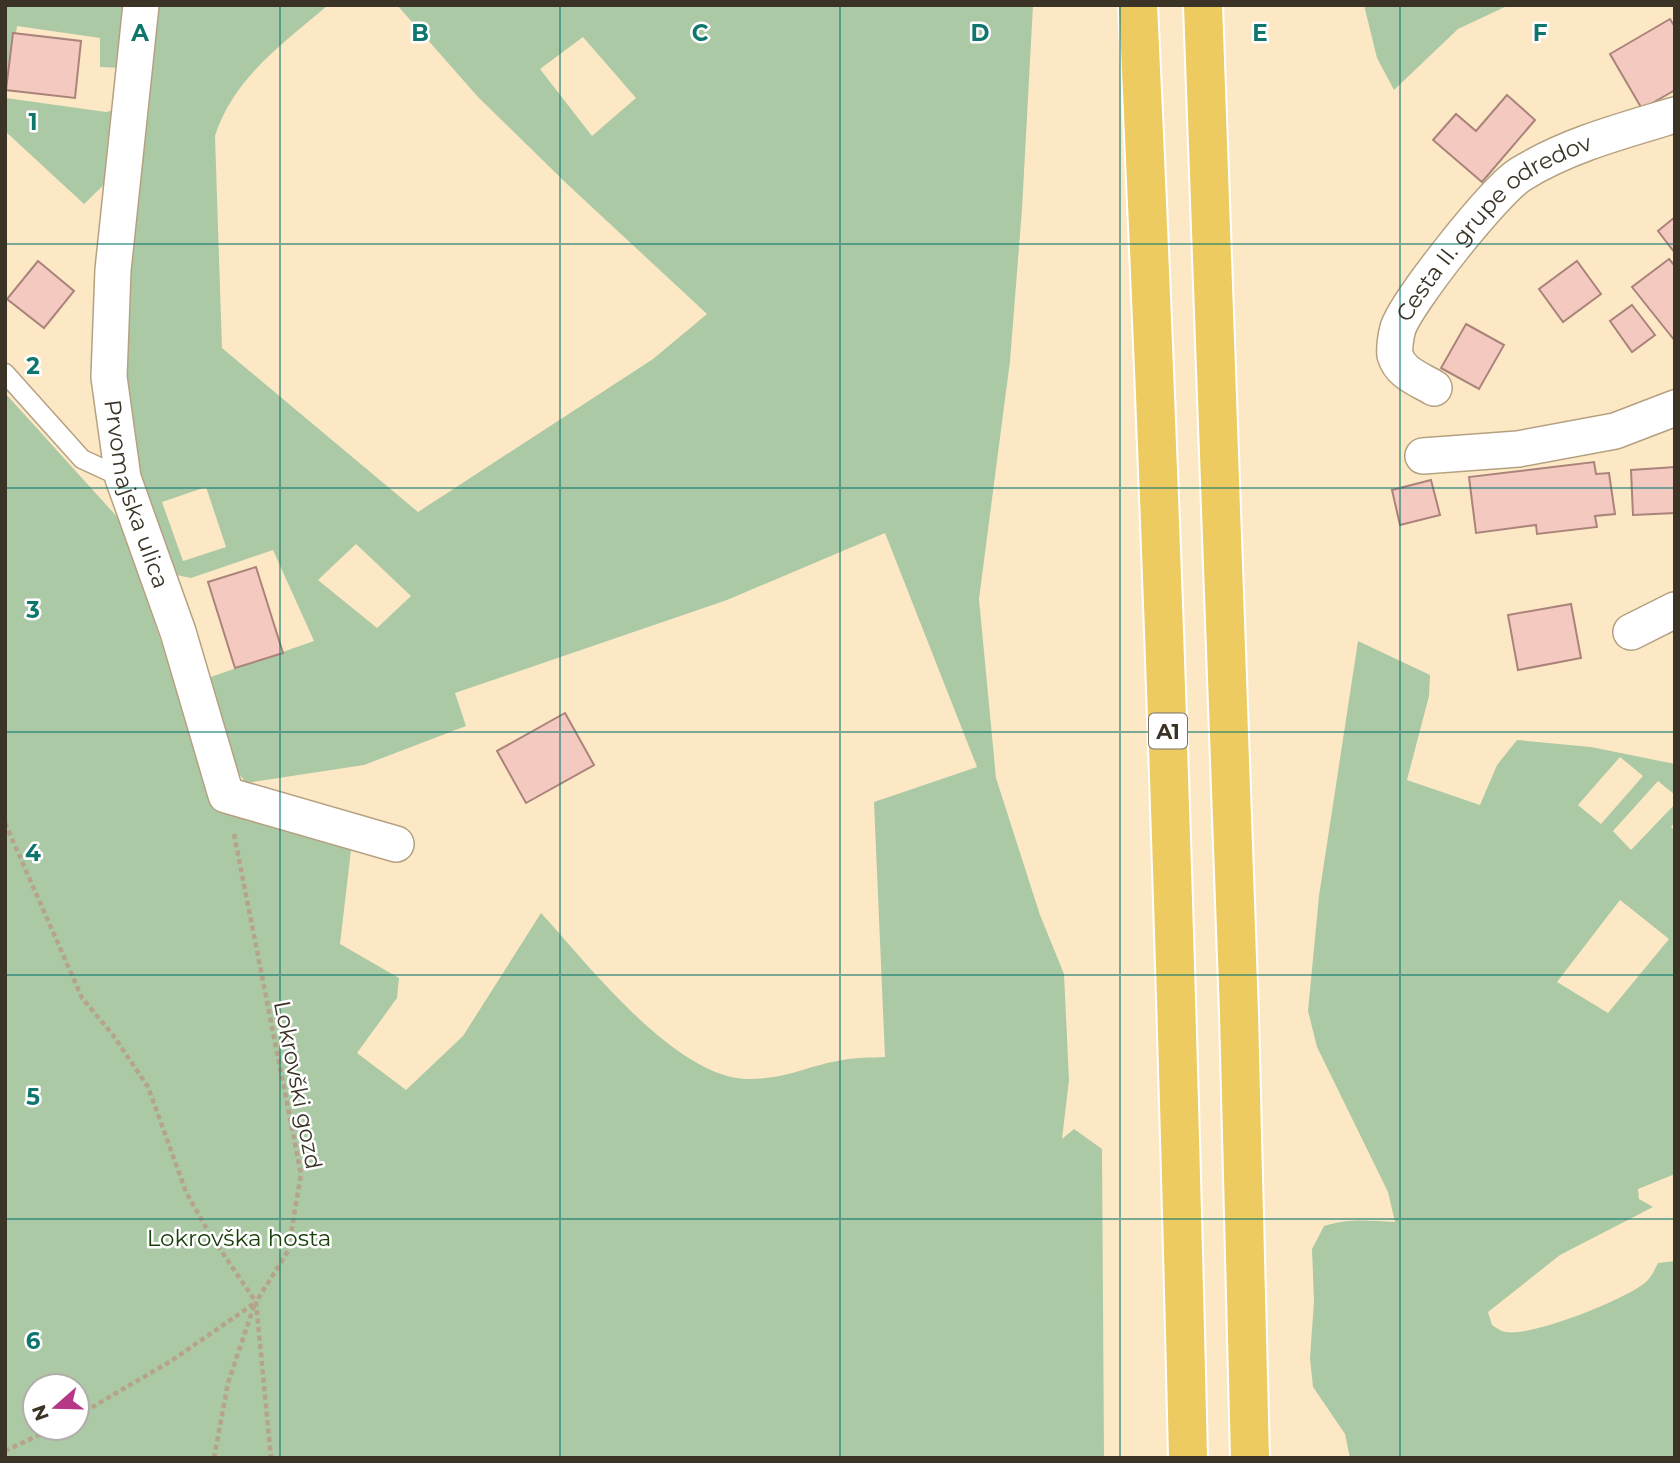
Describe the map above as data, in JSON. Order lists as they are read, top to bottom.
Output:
{
  "streets": {
    "highway": ["A1"],
    "street": ["Cesta II. grupe odredov", "Prvomajska ulica"],
    "path": ["Lokrovški gozd"]
  },
  "crossings": [
    ["Prvomajska ulica", "Lokrovški gozd"]
  ],
  "parks": ["Lokrovška hosta"],
  "north": "left",
  "grid": {
    "columns": [
      "A",
      "B",
      "C",
      "D",
      "E",
      "F"
    ],
    "rows": [
      "1",
      "2",
      "3",
      "4",
      "5",
      "6"
    ]
  }
}
